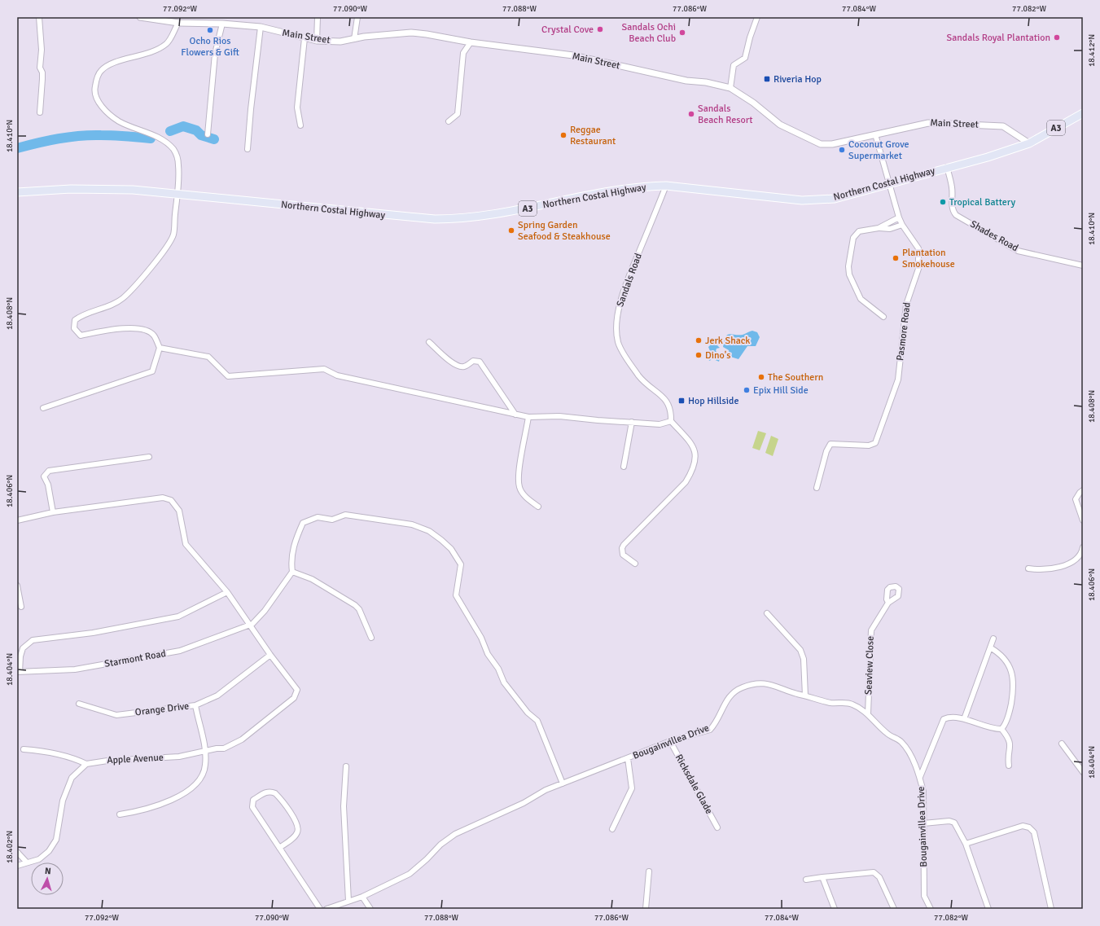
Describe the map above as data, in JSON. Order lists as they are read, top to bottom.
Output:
{
  "streets": {
    "main road": ["A3", "Northern Costal Highway"],
    "street": [
      "Main Street",
      "Shades Road",
      "Sandals Road",
      "Pasmore Road",
      "Starmont Road",
      "Seaview Close",
      "Orange Drive",
      "Bougainvillea Drive",
      "Apple Avenue",
      "Ricksdale Glade"
    ]
  },
  "crossings": [
    ["Main Street", "A3"],
    ["Main Street", "Northern Costal Highway"],
    ["Main Street", "Pasmore Road"],
    ["A3", "Northern Costal Highway"],
    ["Northern Costal Highway", "Shades Road"],
    ["Northern Costal Highway", "Sandals Road"],
    ["Northern Costal Highway", "Pasmore Road"],
    ["Seaview Close", "Bougainvillea Drive"],
    ["Orange Drive", "Apple Avenue"],
    ["Bougainvillea Drive", "Ricksdale Glade"]
  ],
  "places": {
    "other": [
      "Crystal Cove",
      "Ocho Rios Flowers & Gift",
      "Sandals Ochi Beach Club",
      "Sandals Royal Plantation",
      "Sandals Beach Resort",
      "Reggae Restaurant",
      "Coconut Grove Supermarket",
      "Tropical Battery",
      "Spring Garden Seafood & Steakhouse",
      "Plantation Smokehouse",
      "Jerk Shack",
      "Dino's",
      "The Southern",
      "Epix Hill Side"
    ],
    "transit": ["Riveria Hop", "Hop Hillside"]
  },
  "north": "top",
  "coordinates": [
    "77.092°W",
    "77.090°W",
    "77.088°W",
    "77.086°W",
    "77.084°W",
    "77.082°W",
    "18.412°N",
    "18.410°N",
    "18.408°N",
    "18.406°N",
    "18.404°N",
    "18.402°N"
  ]
}
